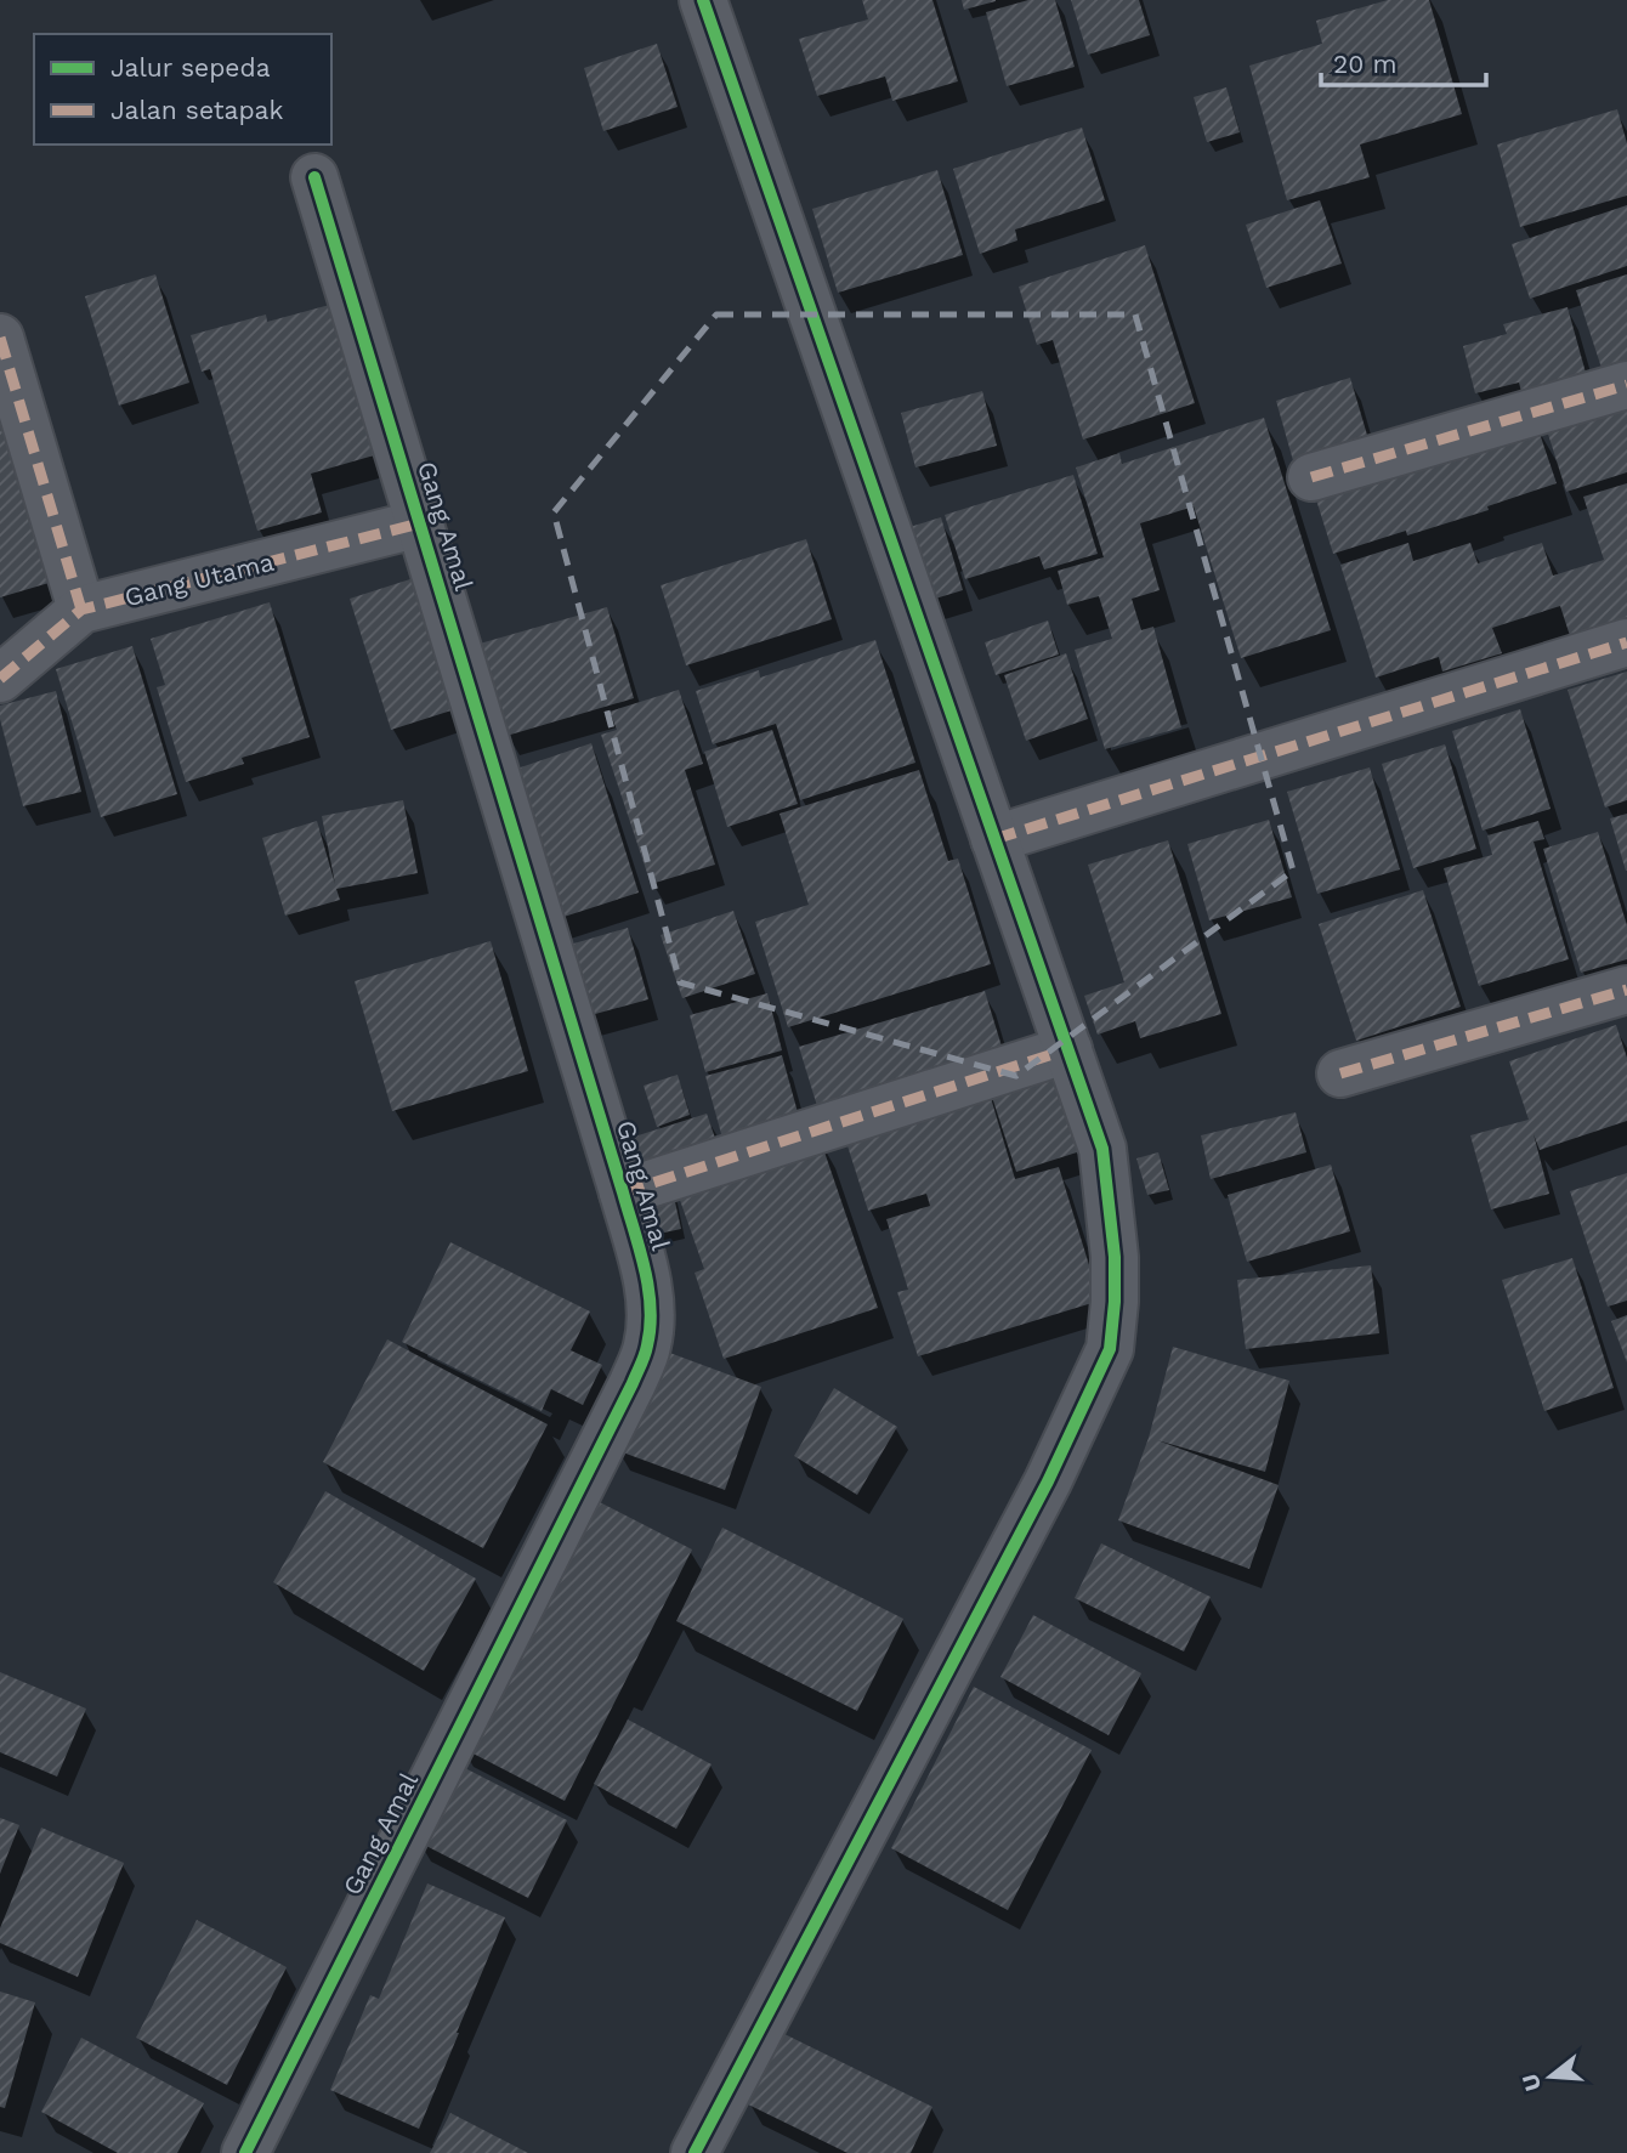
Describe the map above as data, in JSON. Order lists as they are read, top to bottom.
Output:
{
  "streets": {
    "street": ["Gang Amal", "Gang Utama"]
  },
  "crossings": [
    ["Gang Amal", "Gang Utama"]
  ],
  "legend": ["Jalur sepeda", "Jalan setapak"],
  "scale_bar": "20 m",
  "north": "left"
}
